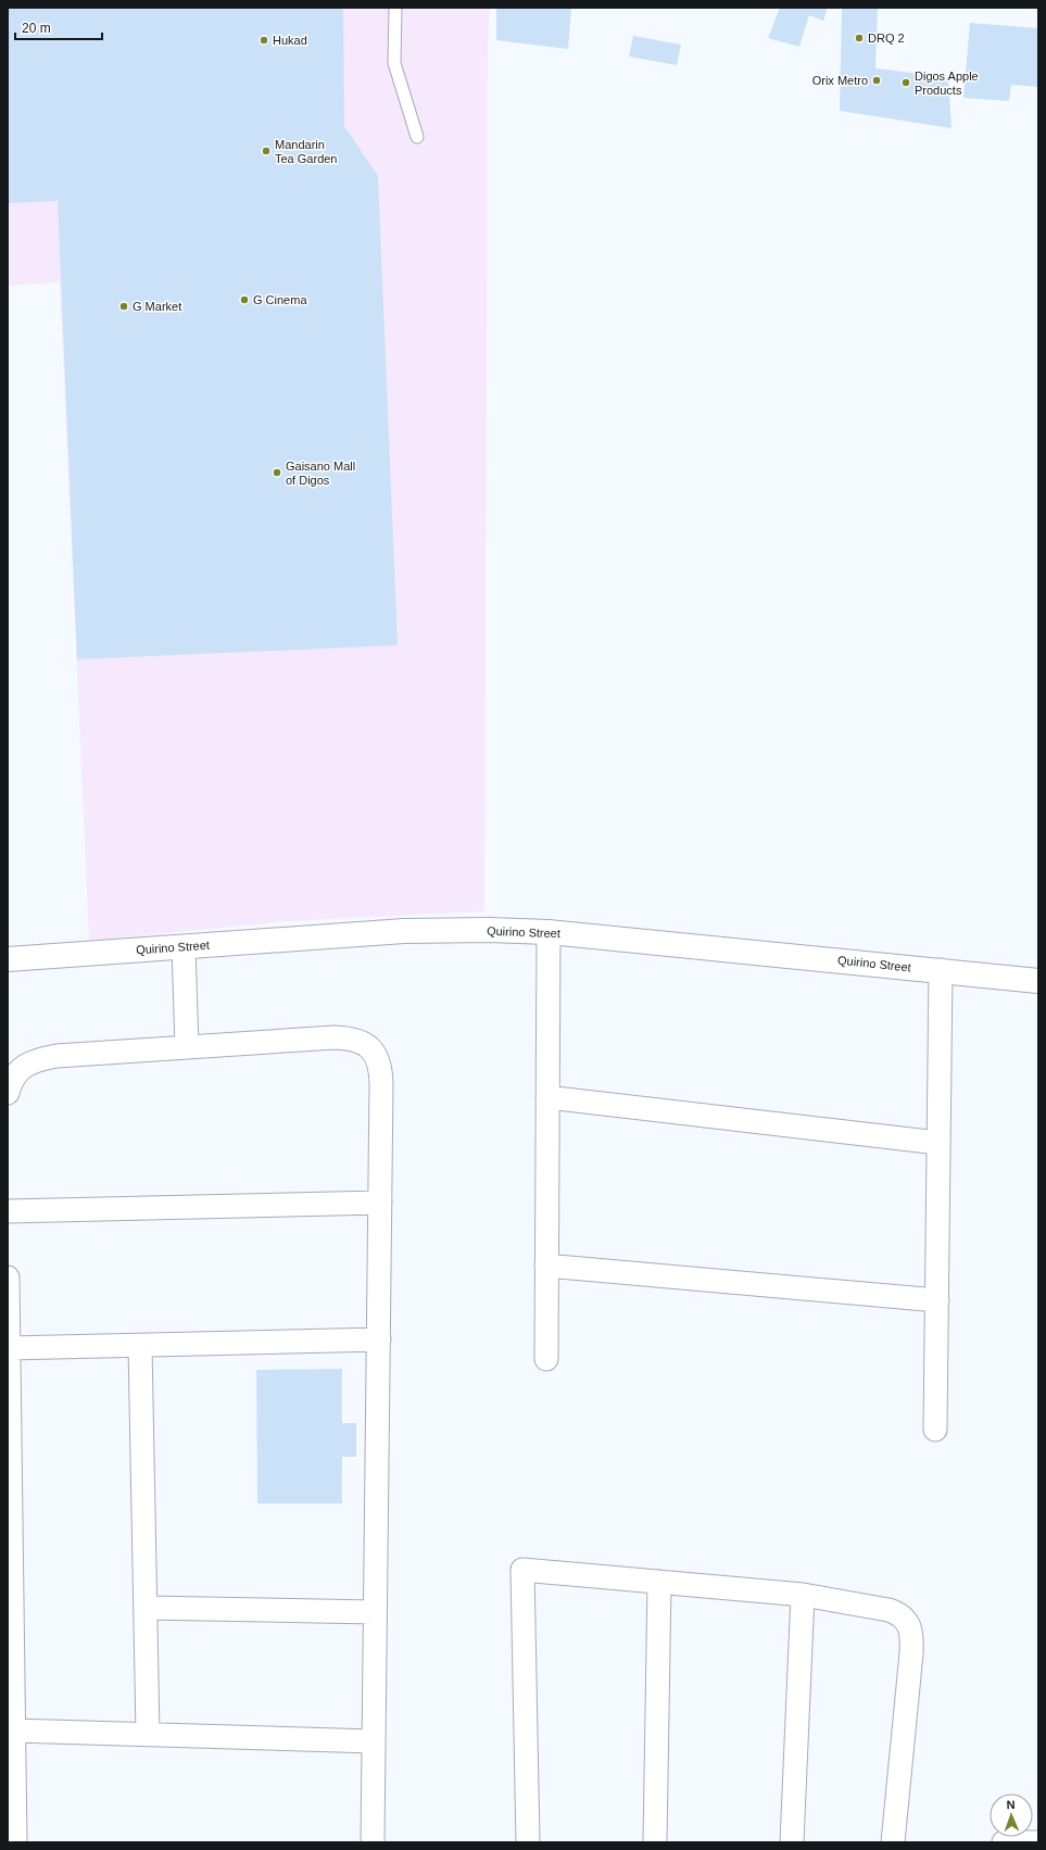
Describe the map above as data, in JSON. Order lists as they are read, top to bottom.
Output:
{
  "streets": {
    "street": ["Quirino Street"]
  },
  "places": [
    "DRQ 2",
    "Hukad",
    "Orix Metro",
    "Digos Apple Products",
    "Mandarin Tea Garden",
    "G Cinema",
    "G Market",
    "Gaisano Mall of Digos"
  ],
  "scale_bar": "20 m",
  "north": "top"
}
